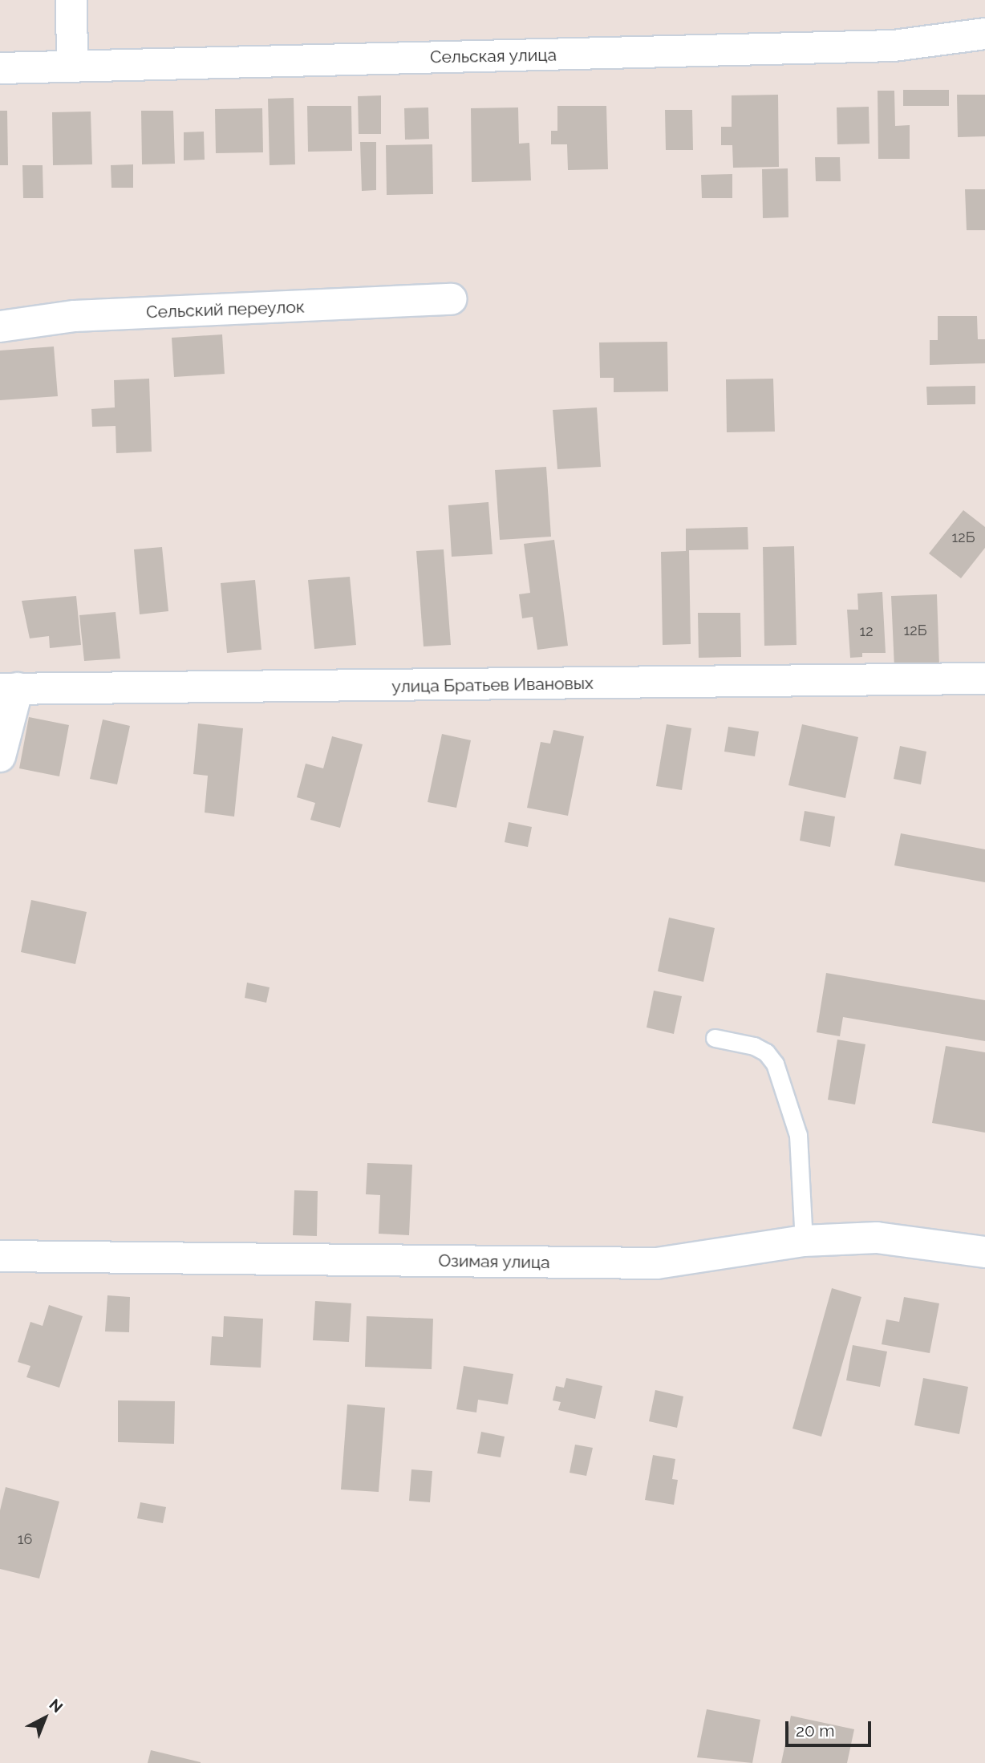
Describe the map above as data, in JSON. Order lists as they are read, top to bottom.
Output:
{
  "streets": {
    "street": [
      "Сельская улица",
      "Сельский переулок",
      "улица Братьев Ивановых",
      "Озимая улица"
    ]
  },
  "house_numbers": [
    "12Б",
    "12Б",
    "12",
    "16"
  ],
  "scale_bar": "20 m",
  "north": "top right"
}
